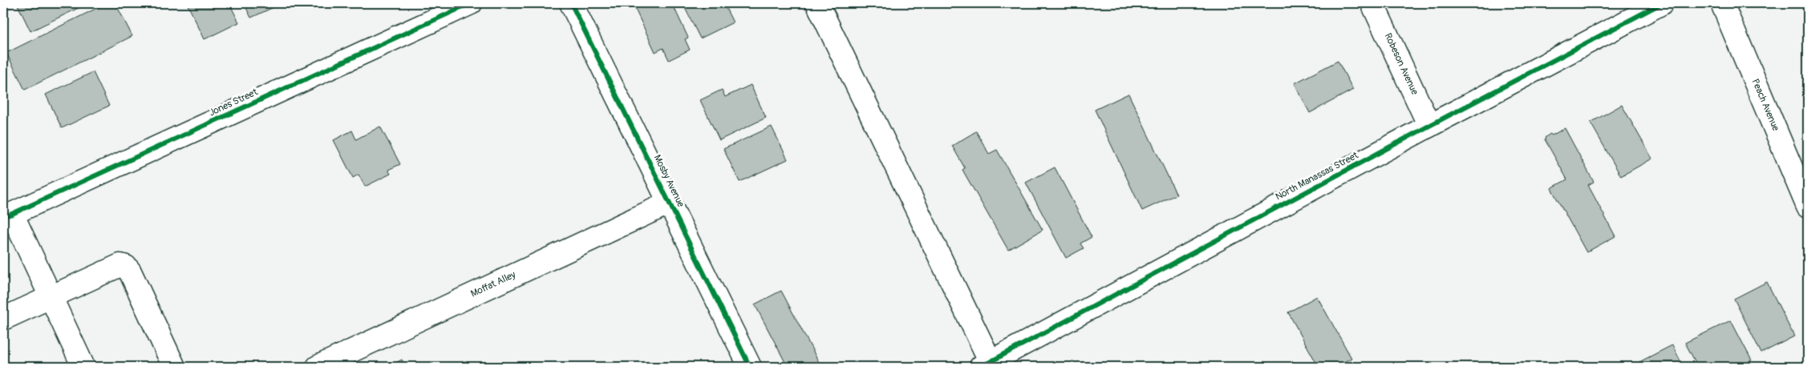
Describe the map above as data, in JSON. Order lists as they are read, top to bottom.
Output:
{
  "streets": {
    "street": [
      "Robeson Avenue",
      "Jones Street",
      "Peach Avenue",
      "North Manassas Street",
      "Mosby Avenue",
      "Moffat Alley"
    ]
  },
  "crossings": [
    ["Robeson Avenue", "North Manassas Street"],
    ["Mosby Avenue", "Moffat Alley"]
  ]
}
